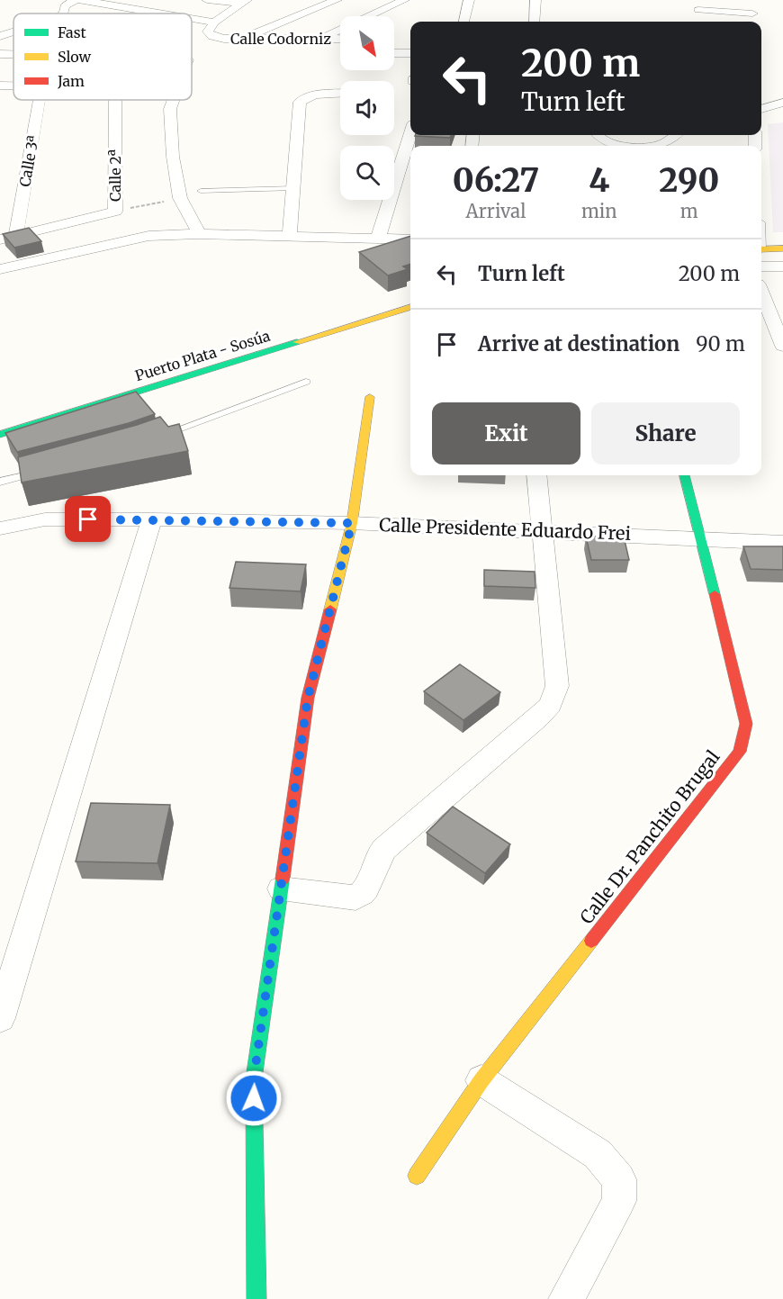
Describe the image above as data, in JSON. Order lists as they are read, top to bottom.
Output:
{
  "streets": {
    "street": [
      "Calle Codorniz",
      "Calle 3ª",
      "Calle 2ª",
      "Puerto Plata - Sosúa",
      "Calle Presidente Eduardo Frei",
      "Calle Dr. Panchito Brugal"
    ]
  },
  "crossings": [
    ["Calle 3ª", "Calle 2ª"],
    ["Calle Presidente Eduardo Frei", "Calle Dr. Panchito Brugal"]
  ],
  "legend": ["Fast", "Slow", "Jam"],
  "north": "bottom right",
  "page": {
    "turn": ["200 m", "Turn left"],
    "eta": [
      "06:27",
      "Arrival",
      "4",
      "min",
      "290",
      "m"
    ],
    "list": [
      {
        "name": "Turn left",
        "value": "200 m"
      },
      {
        "name": "Arrive at destination",
        "value": "90 m"
      }
    ],
    "buttons": ["Exit", "Share"]
  }
}
